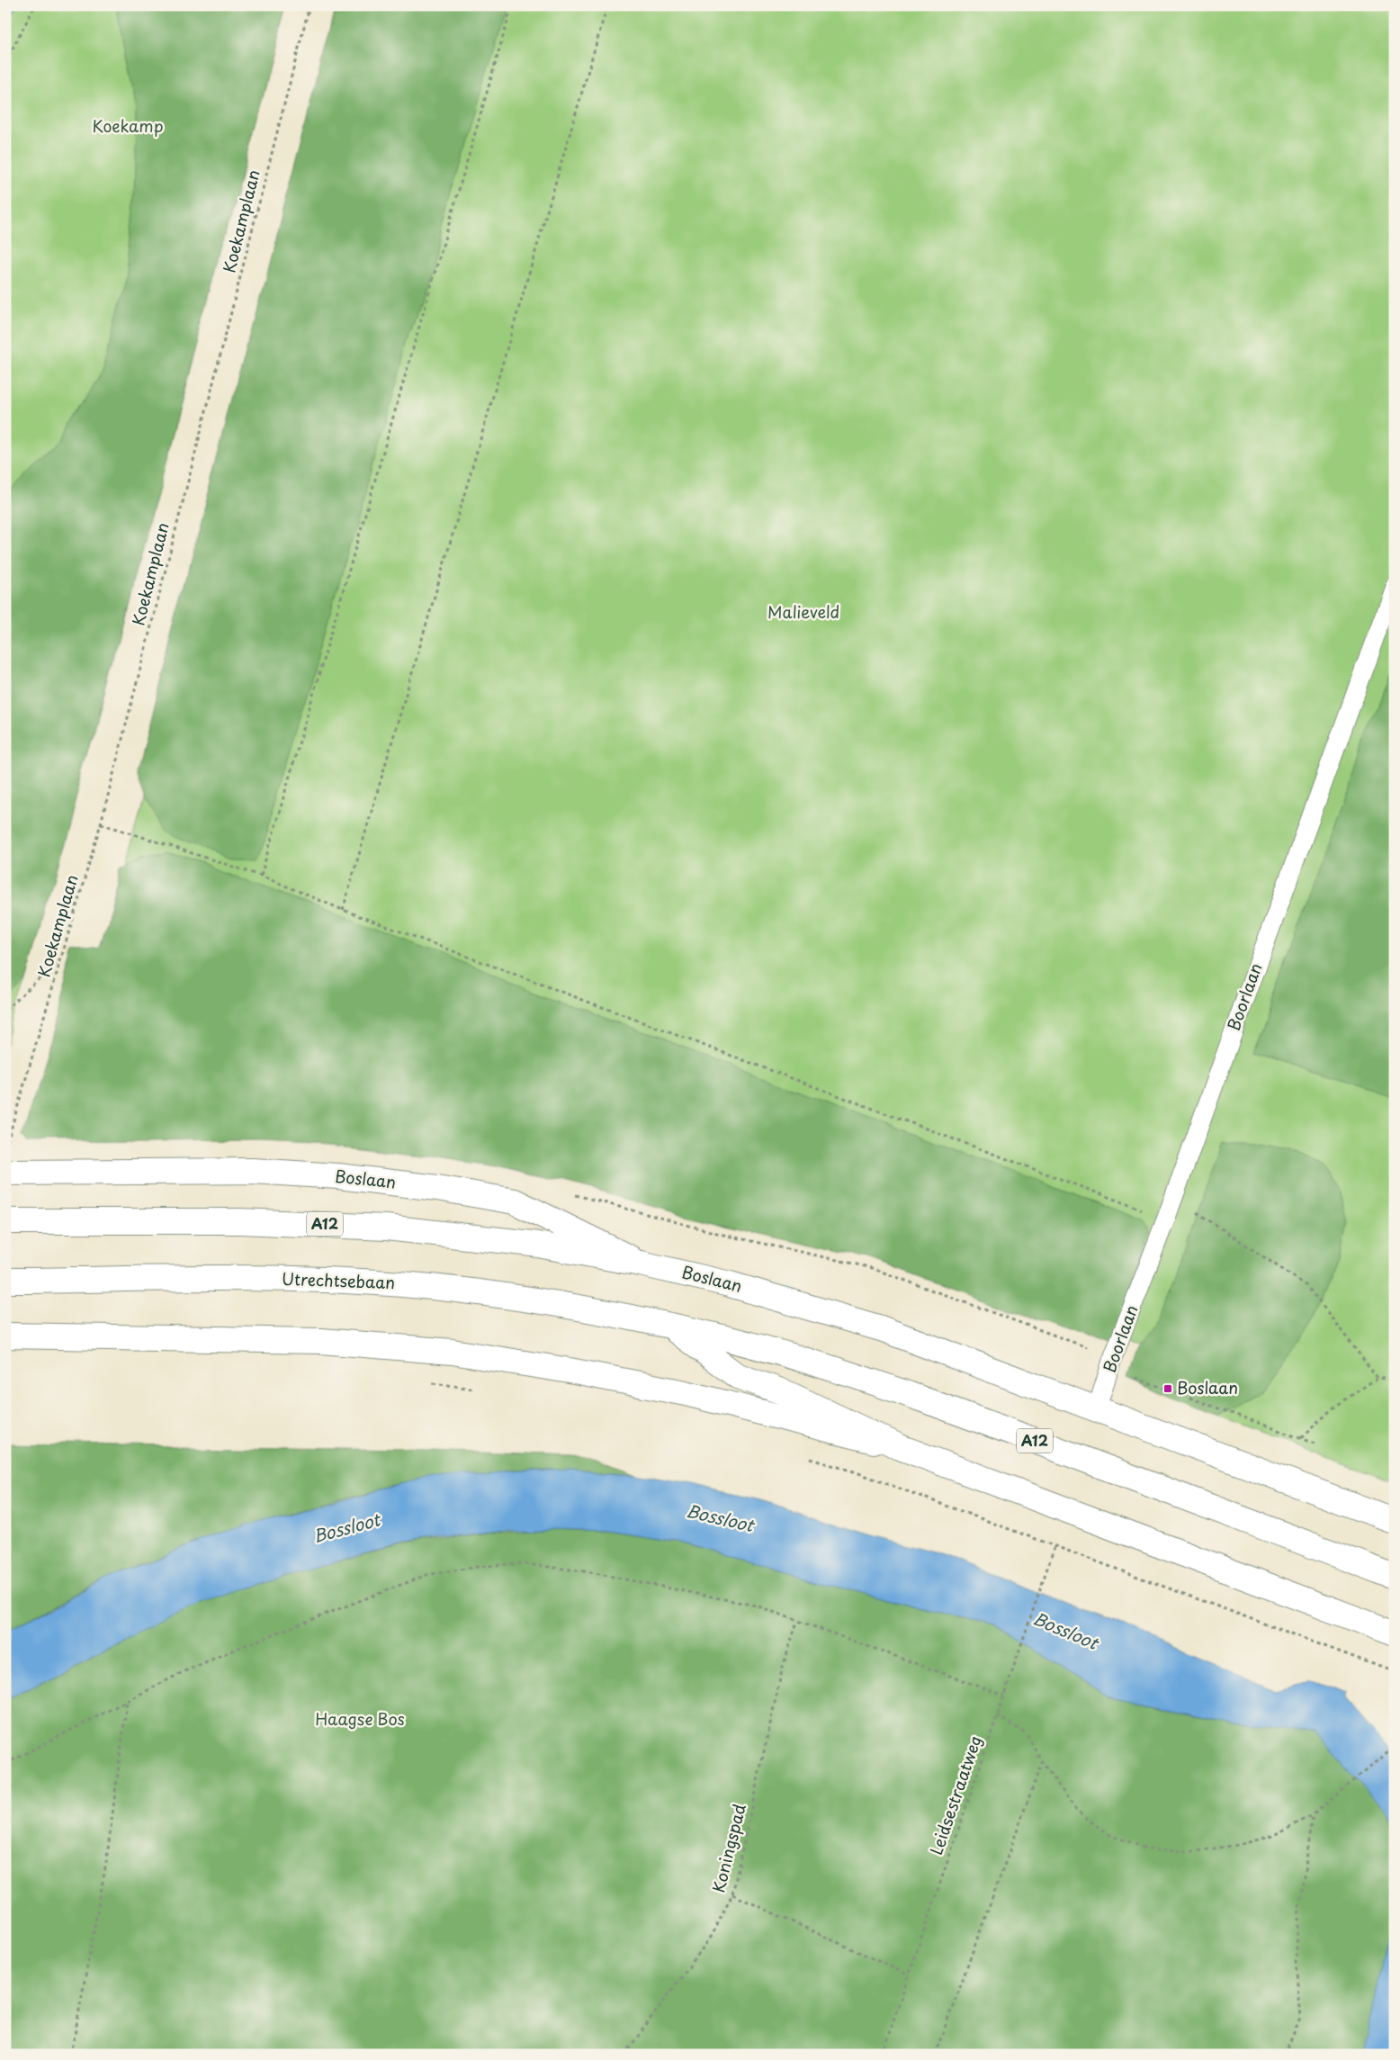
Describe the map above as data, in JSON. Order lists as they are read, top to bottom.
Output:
{
  "streets": {
    "main road": ["Boslaan", "A12", "Utrechtsebaan"],
    "lane": ["Boorlaan"],
    "path": ["Koekamplaan", "Leidsestraatweg", "Koningspad"]
  },
  "crossings": [
    ["Boorlaan", "Boslaan"],
    ["Boslaan", "A12"],
    ["A12", "Utrechtsebaan"]
  ],
  "water": ["Bossloot"],
  "parks": ["Koekamp", "Malieveld", "Haagse Bos"],
  "places": {
    "transit": ["Boslaan"]
  }
}
